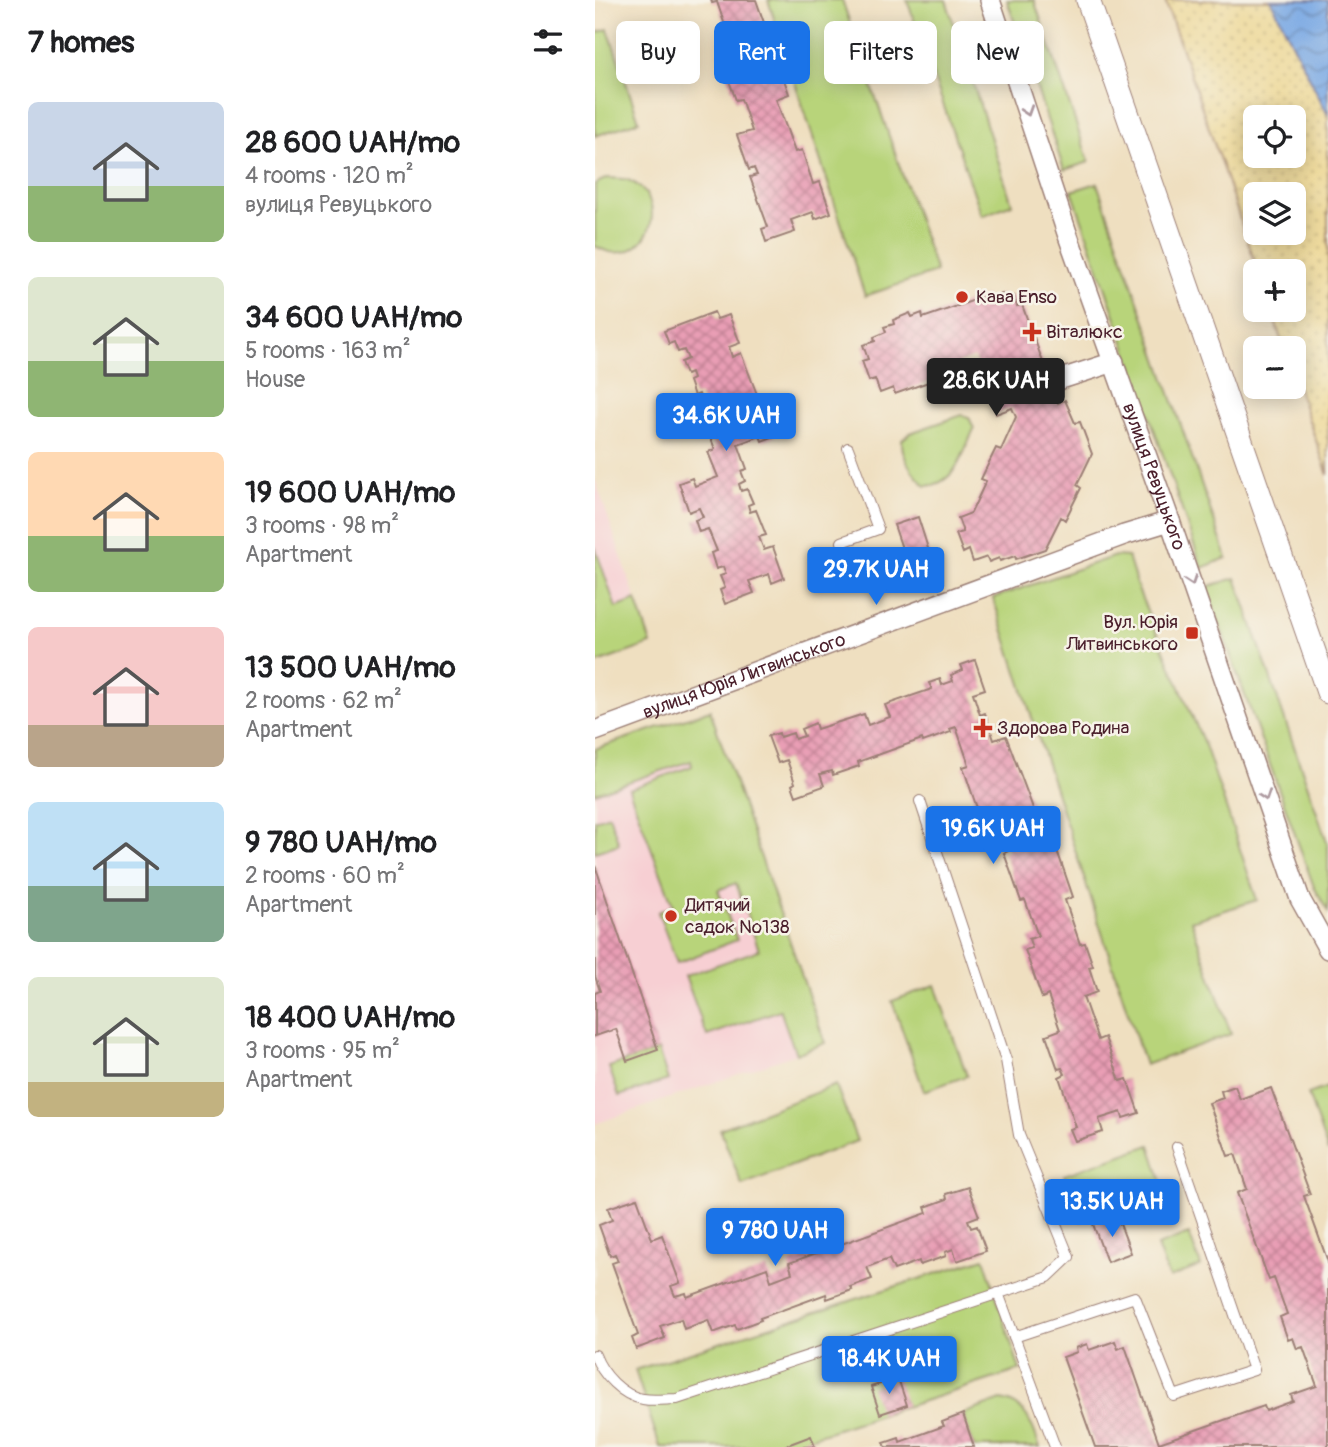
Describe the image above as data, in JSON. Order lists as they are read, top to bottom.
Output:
{
  "streets": {
    "street": ["вулиця Ревуцького", "вулиця Юрія Литвинського"]
  },
  "crossings": [
    ["вулиця Ревуцького", "вулиця Юрія Литвинського"]
  ],
  "places": {
    "other": ["Кава Enso", "Дитячий садок №138"],
    "health": ["Віталюкс", "Здорова Родина"],
    "transit": ["Вул. Юрія Литвинського"]
  },
  "page": {
    "heading": "7 homes",
    "chip": [
      "Buy",
      "Rent",
      "Filters",
      "New"
    ],
    "list": [
      {
        "name": "28 600 UAH/mo",
        "note": "4 rooms · 120 m² · вулиця Ревуцького"
      },
      {
        "name": "34 600 UAH/mo",
        "note": "5 rooms · 163 m² · House"
      },
      {
        "name": "19 600 UAH/mo",
        "note": "3 rooms · 98 m² · Apartment"
      },
      {
        "name": "13 500 UAH/mo",
        "note": "2 rooms · 62 m² · Apartment"
      },
      {
        "name": "9 780 UAH/mo",
        "note": "2 rooms · 60 m² · Apartment"
      },
      {
        "name": "18 400 UAH/mo",
        "note": "3 rooms · 95 m² · Apartment"
      }
    ],
    "map_buttons": ["+", "−"],
    "price": [
      "28.6K UAH",
      "34.6K UAH",
      "29.7K UAH",
      "19.6K UAH",
      "13.5K UAH",
      "9 780 UAH",
      "18.4K UAH"
    ]
  }
}
